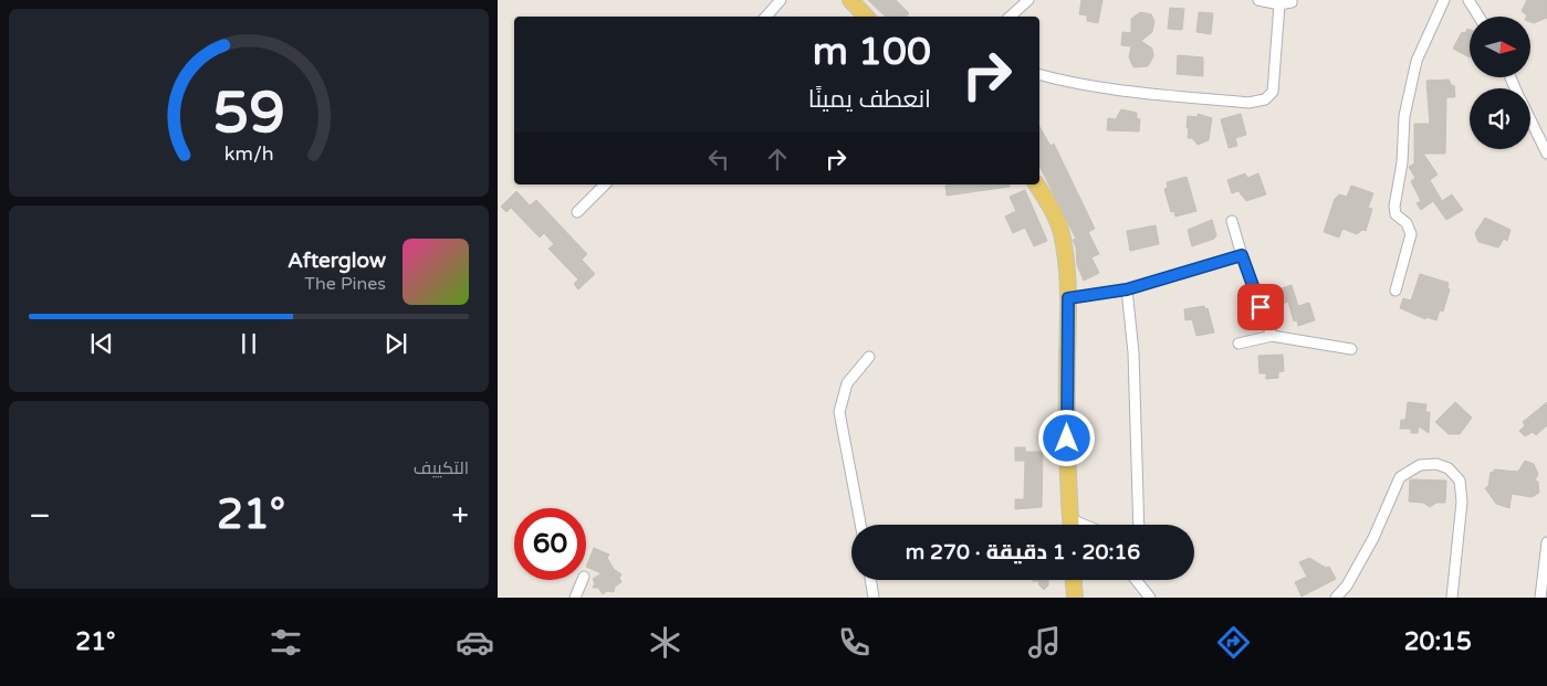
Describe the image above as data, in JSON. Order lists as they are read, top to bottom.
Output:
{
  "north": "right",
  "page": {
    "turn": ["100 m", "انعطف يمينًا"],
    "song": ["Afterglow", "The Pines"],
    "tile": "التكييف",
    "heat": ["−", "21°", "+"],
    "limit": "60",
    "trip": "20:16 · 1 دقيقة · 270 m",
    "tabs": ["20:15", "21°"],
    "gauge": ["59", "km/h"]
  }
}
